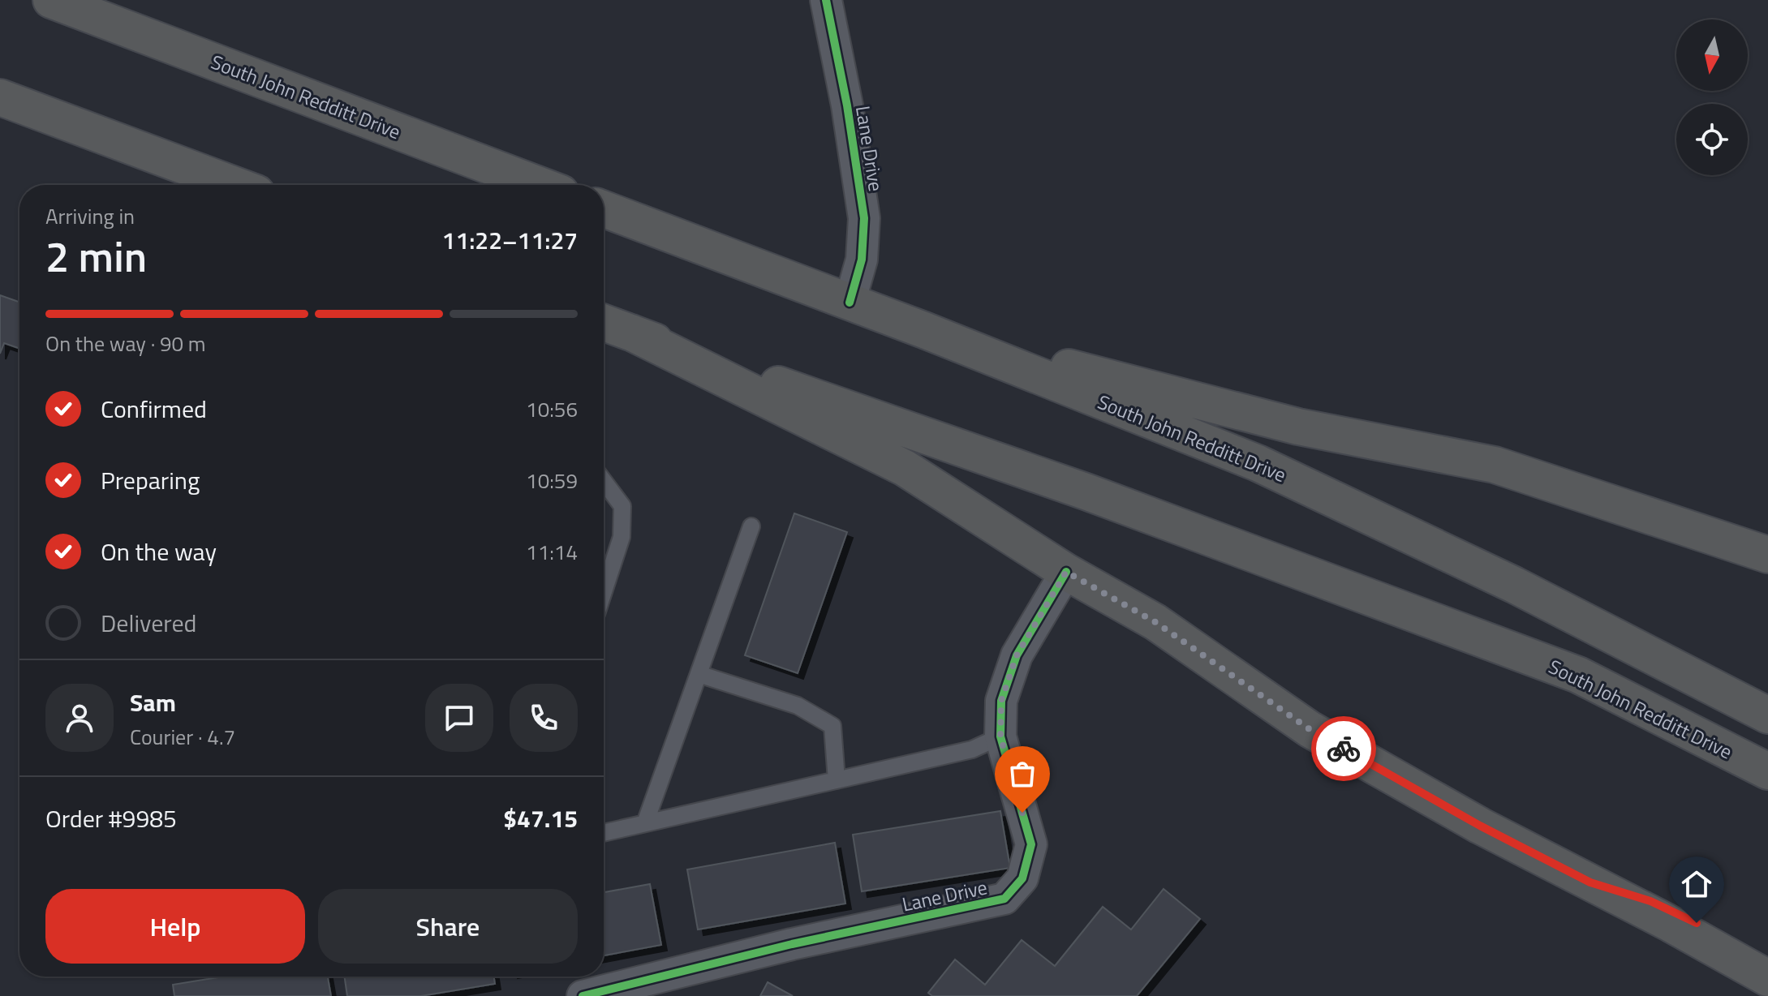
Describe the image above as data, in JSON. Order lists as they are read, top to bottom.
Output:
{
  "streets": {
    "highway": ["South John Redditt Drive"],
    "street": ["Lane Drive"]
  },
  "crossings": [
    ["South John Redditt Drive", "Lane Drive"]
  ],
  "north": "bottom",
  "page": {
    "heading": ["2 min", "Arriving in", "11:22–11:27"],
    "panel": [
      "Sam",
      "Courier · 4.7",
      "Order #9985",
      "$47.15"
    ],
    "bar": "On the way · 90 m",
    "list": [
      ["Confirmed", "10:56"],
      ["Preparing", "10:59"],
      ["On the way", "11:14"],
      "Delivered"
    ],
    "buttons": ["Help", "Share"]
  }
}
